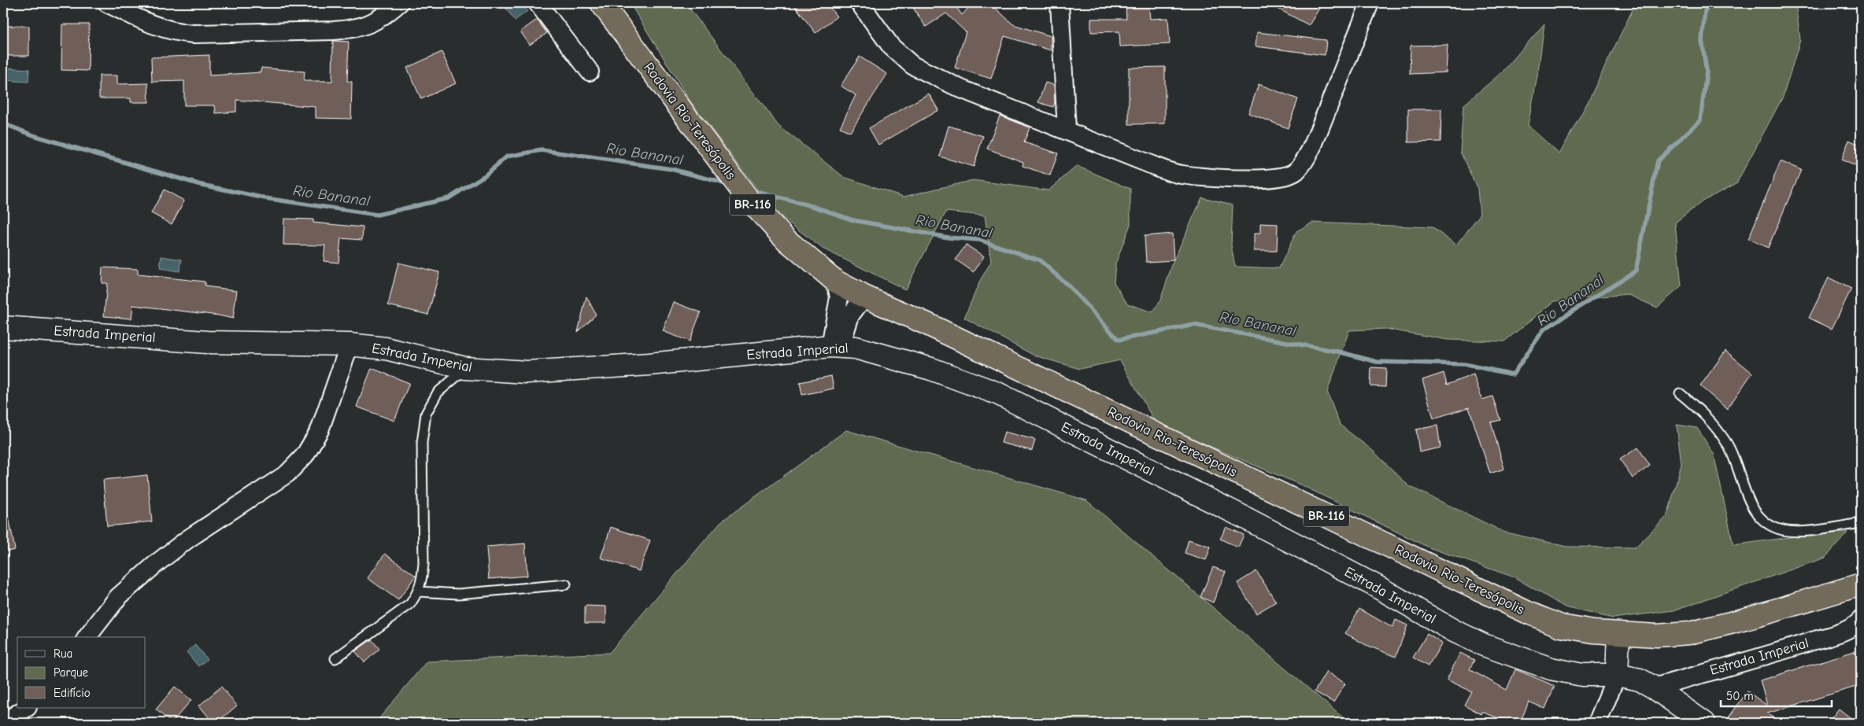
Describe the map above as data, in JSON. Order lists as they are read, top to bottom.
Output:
{
  "streets": {
    "highway": ["Rodovia Rio-Teresópolis", "BR-116"],
    "street": ["Estrada Imperial"]
  },
  "water": ["Rio Bananal"],
  "legend": ["Rua", "Parque", "Edifício"],
  "scale_bar": "50 m"
}
